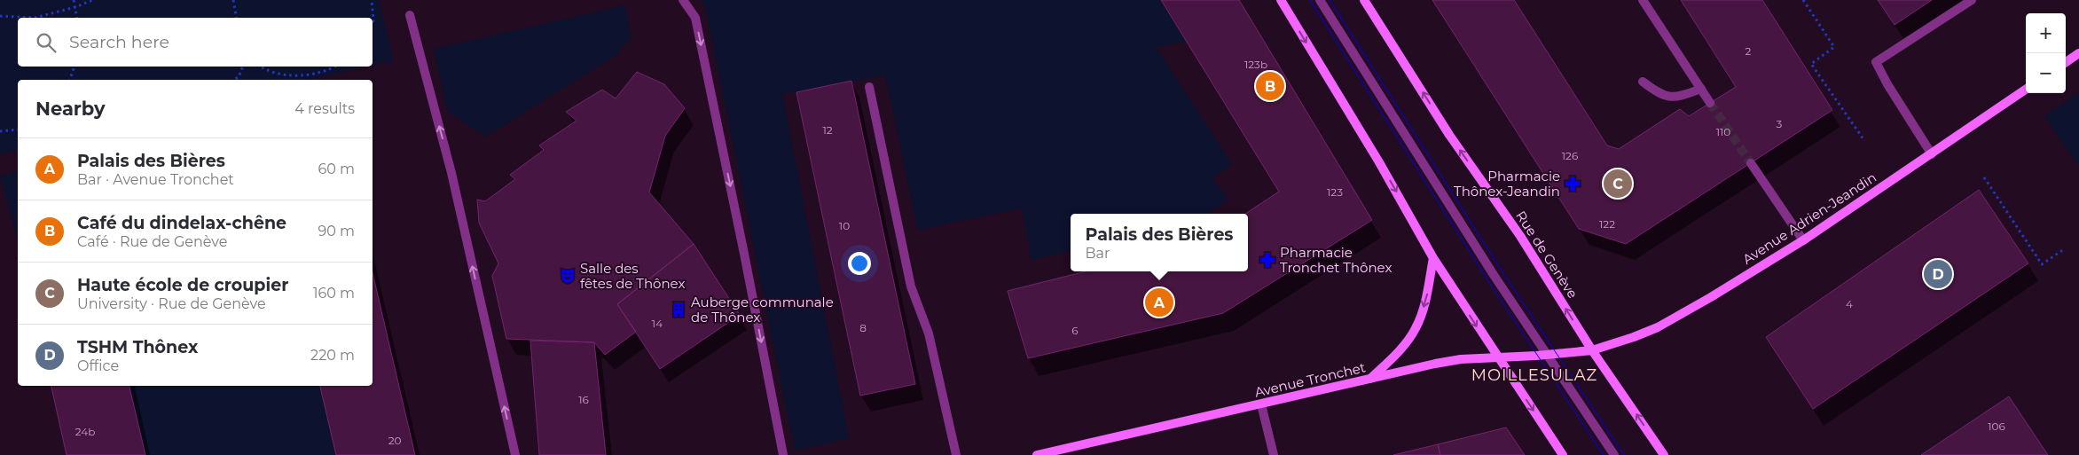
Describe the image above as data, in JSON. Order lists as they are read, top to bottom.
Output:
{
  "streets": {
    "main road": ["Avenue Adrien-Jeandin", "Rue de Genève", "Avenue Tronchet"]
  },
  "crossings": [
    ["Avenue Adrien-Jeandin", "Rue de Genève"],
    ["Avenue Adrien-Jeandin", "Avenue Tronchet"],
    ["Rue de Genève", "Avenue Tronchet"]
  ],
  "districts": ["MOILLESULAZ"],
  "places": {
    "pharmacy": ["Pharmacie Thônex-Jeandin", "Pharmacie Tronchet Thônex"],
    "theatre": ["Salle des fêtes de Thônex"],
    "building": ["Auberge communale de Thônex"]
  },
  "house_numbers": [
    "2",
    "123b",
    "3",
    "12",
    "110",
    "126",
    "123",
    "122",
    "10",
    "4",
    "14",
    "8",
    "6",
    "16",
    "106",
    "24b",
    "20"
  ],
  "page": {
    "map_buttons": ["+", "−"],
    "search": "Search here",
    "pins": [
      "B",
      "C",
      "D",
      "A"
    ],
    "heading": ["Nearby", "4 results"],
    "list": [
      {
        "mark": "A",
        "name": "Palais des Bières",
        "note": "Bar · Avenue Tronchet",
        "value": "60 m"
      },
      {
        "mark": "B",
        "name": "Café du dindelax-chêne",
        "note": "Café · Rue de Genève",
        "value": "90 m"
      },
      {
        "mark": "C",
        "name": "Haute école de croupier",
        "note": "University · Rue de Genève",
        "value": "160 m"
      },
      {
        "mark": "D",
        "name": "TSHM Thônex",
        "note": "Office",
        "value": "220 m"
      }
    ],
    "popup": ["Palais des Bières", "Bar"]
  }
}
